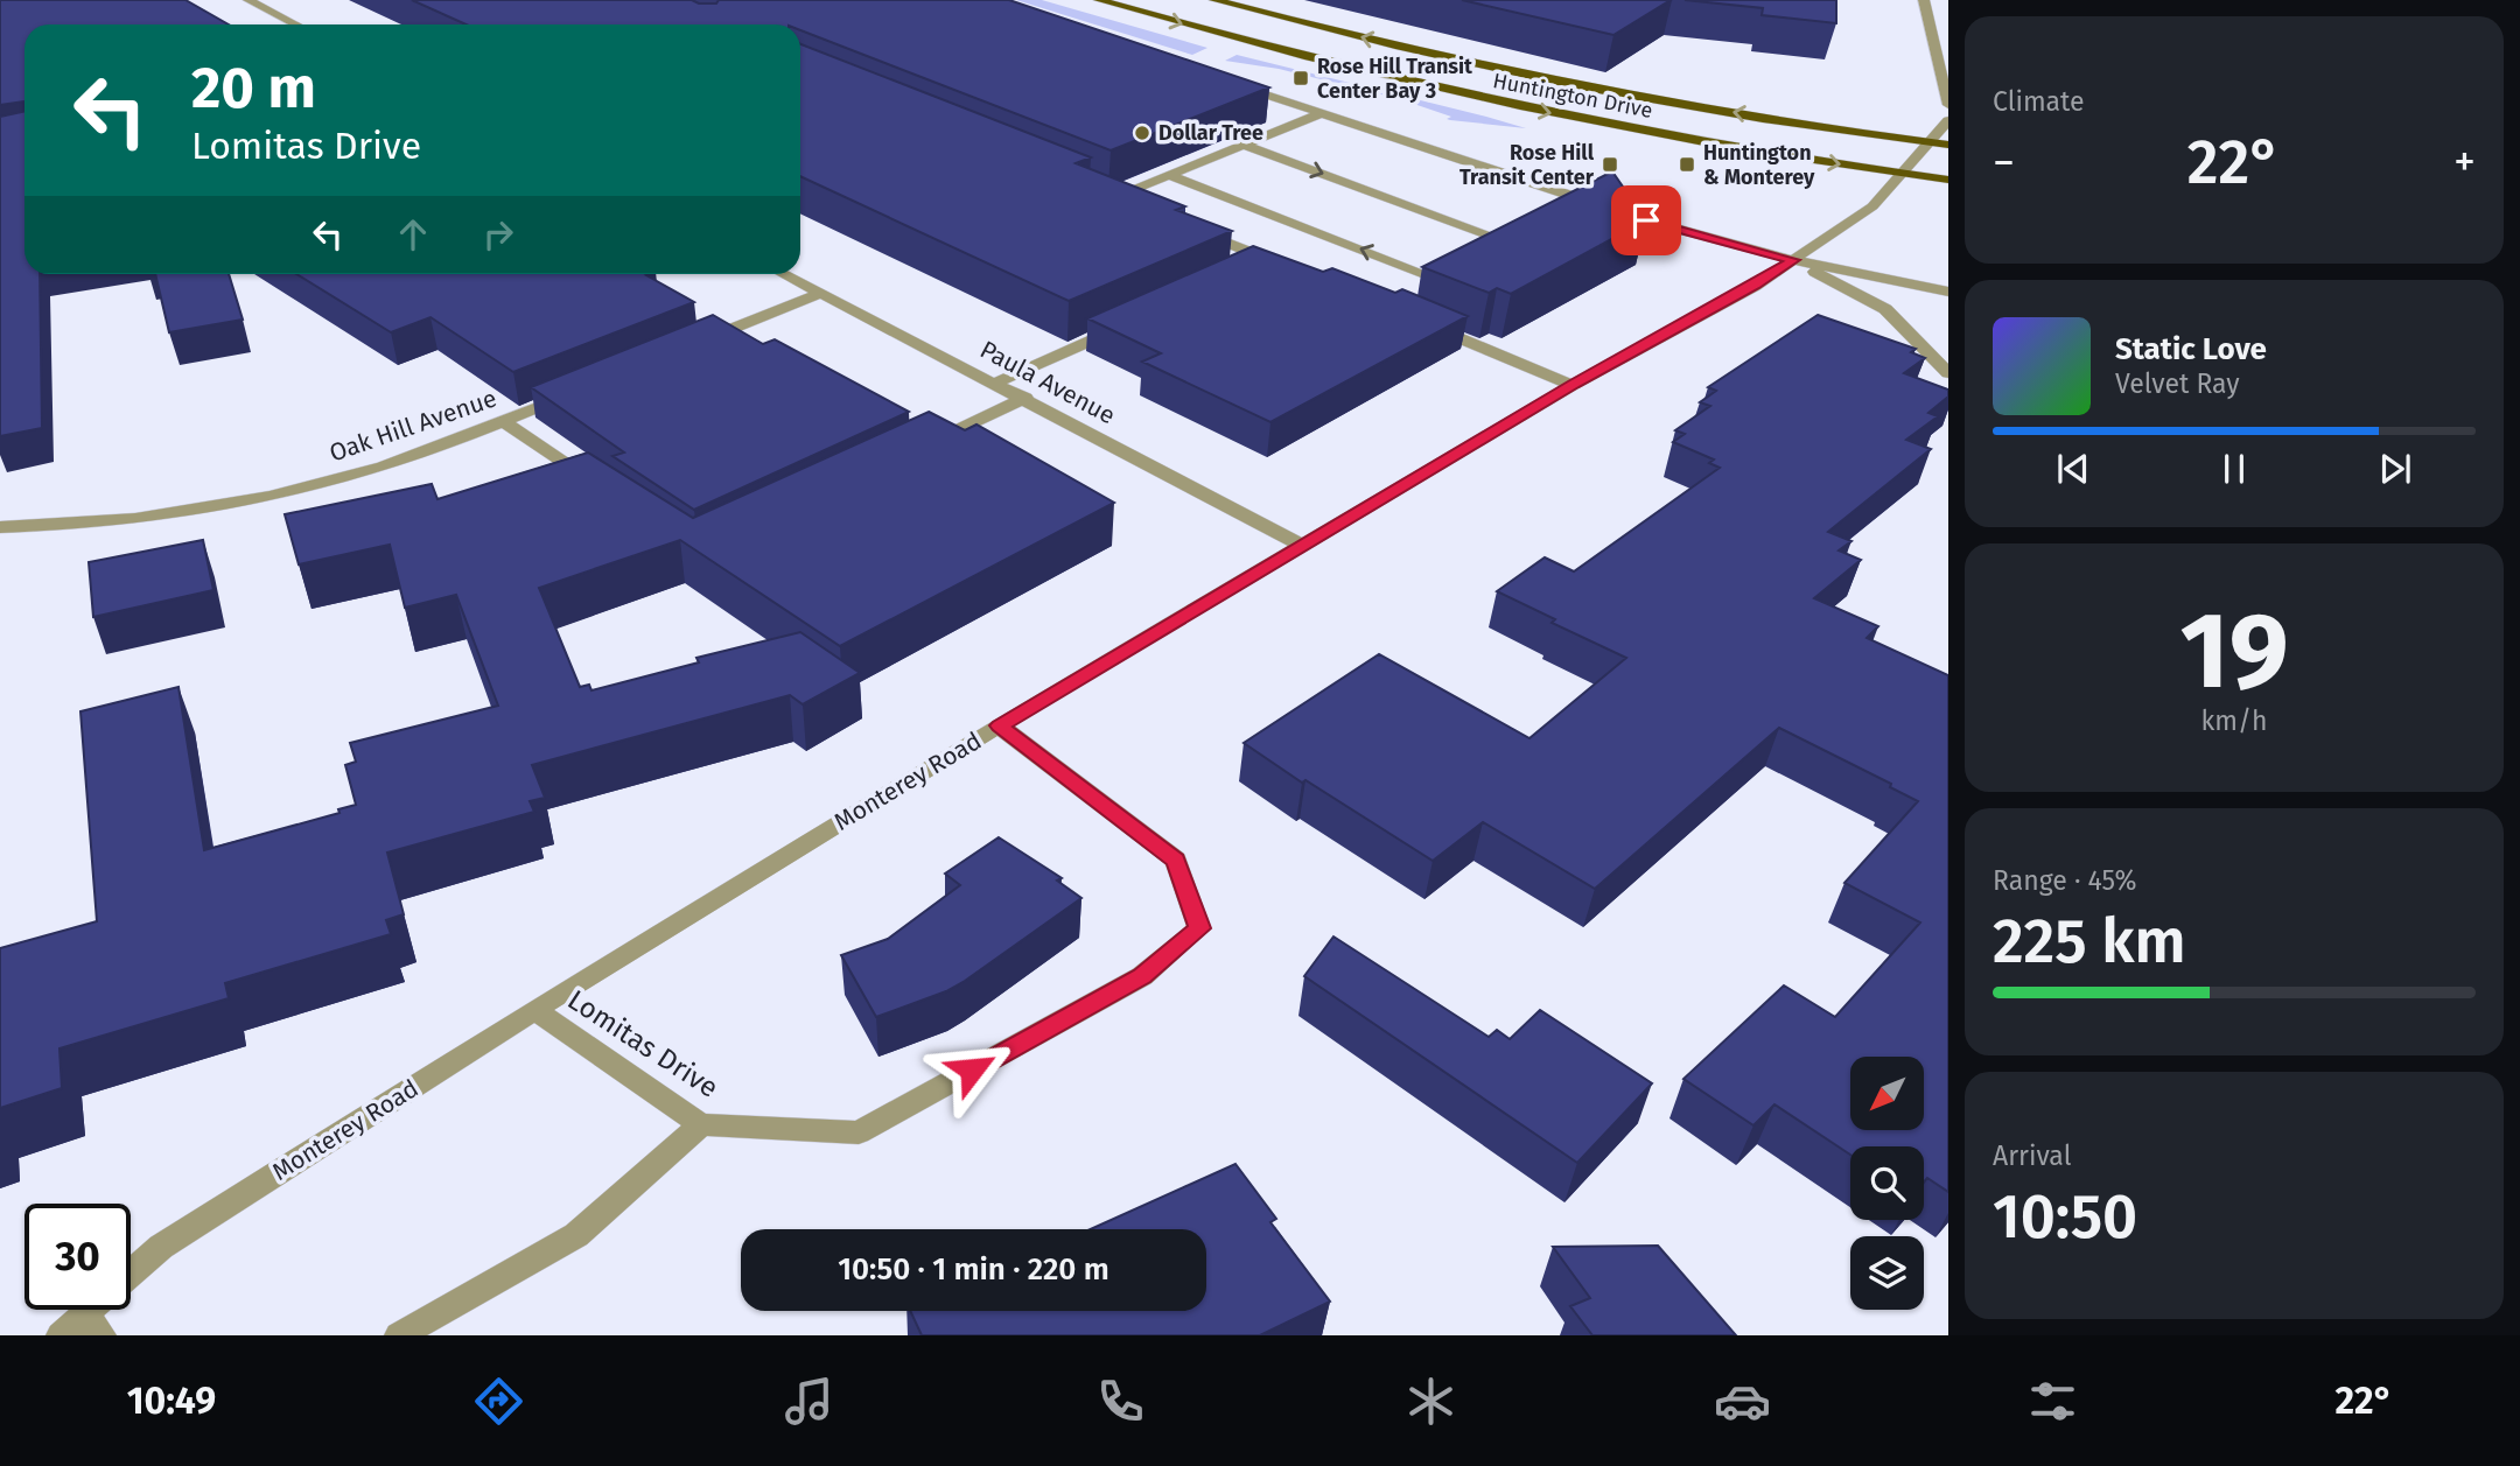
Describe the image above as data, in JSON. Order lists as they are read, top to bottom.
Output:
{
  "streets": {
    "main road": ["Huntington Drive"],
    "street": [
      "Paula Avenue",
      "Oak Hill Avenue",
      "Monterey Road",
      "Lomitas Drive"
    ]
  },
  "crossings": [
    ["Huntington Drive", "Monterey Road"],
    ["Paula Avenue", "Monterey Road"],
    ["Monterey Road", "Lomitas Drive"]
  ],
  "places": {
    "transit": ["Rose Hill Transit Center Bay 3", "Rose Hill Transit Center", "Huntington & Monterey"],
    "other": ["Dollar Tree"]
  },
  "north": "bottom left",
  "page": {
    "tile": [
      "Climate",
      ["19", "km/h"],
      ["Range · 45%", "225 km"],
      ["Arrival", "10:50"]
    ],
    "turn": ["20 m", "Lomitas Drive"],
    "heat": ["−", "22°", "+"],
    "song": ["Static Love", "Velvet Ray"],
    "limit": "30",
    "trip": "10:50 · 1 min · 220 m",
    "tabs": ["10:49", "22°"]
  }
}
